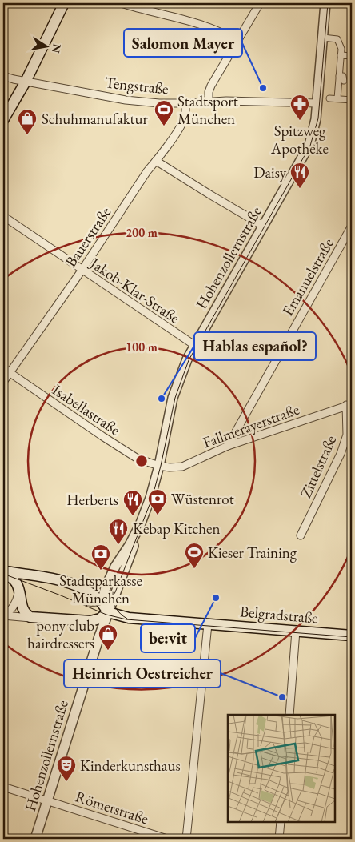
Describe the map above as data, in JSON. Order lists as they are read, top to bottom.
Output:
{
  "streets": {
    "main road": ["Belgradstraße"],
    "street": [
      "Tengstraße",
      "Bauerstraße",
      "Hohenzollernstraße",
      "Emanuelstraße",
      "Jakob-Klar-Straße",
      "Isabellastraße",
      "Fallmerayerstraße",
      "Zittelstraße",
      "Römerstraße"
    ]
  },
  "crossings": [
    ["Tengstraße", "Bauerstraße"],
    ["Tengstraße", "Hohenzollernstraße"],
    ["Bauerstraße", "Jakob-Klar-Straße"],
    ["Bauerstraße", "Isabellastraße"],
    ["Hohenzollernstraße", "Jakob-Klar-Straße"],
    ["Hohenzollernstraße", "Isabellastraße"],
    ["Hohenzollernstraße", "Fallmerayerstraße"],
    ["Hohenzollernstraße", "Belgradstraße"],
    ["Hohenzollernstraße", "Römerstraße"],
    ["Emanuelstraße", "Fallmerayerstraße"],
    ["Isabellastraße", "Fallmerayerstraße"],
    ["Fallmerayerstraße", "Zittelstraße"]
  ],
  "places": {
    "other": [
      "Salomon Mayer",
      "Hablas español?",
      "be:vit",
      "Heinrich Oestreicher"
    ],
    "pharmacy": ["Spitzweg Apotheke"],
    "sports": ["Stadtsport München", "Kieser Training"],
    "shop": ["Schuhmanufaktur", "pony club hairdressers"],
    "restaurant": ["Daisy", "Herberts", "Kebap Kitchen"],
    "bank": ["Wüstenrot", "Stadtsparkasse München"],
    "theatre": ["Kinderkunsthaus"]
  },
  "north": "right",
  "rings": ["200 m", "100 m"]
}
